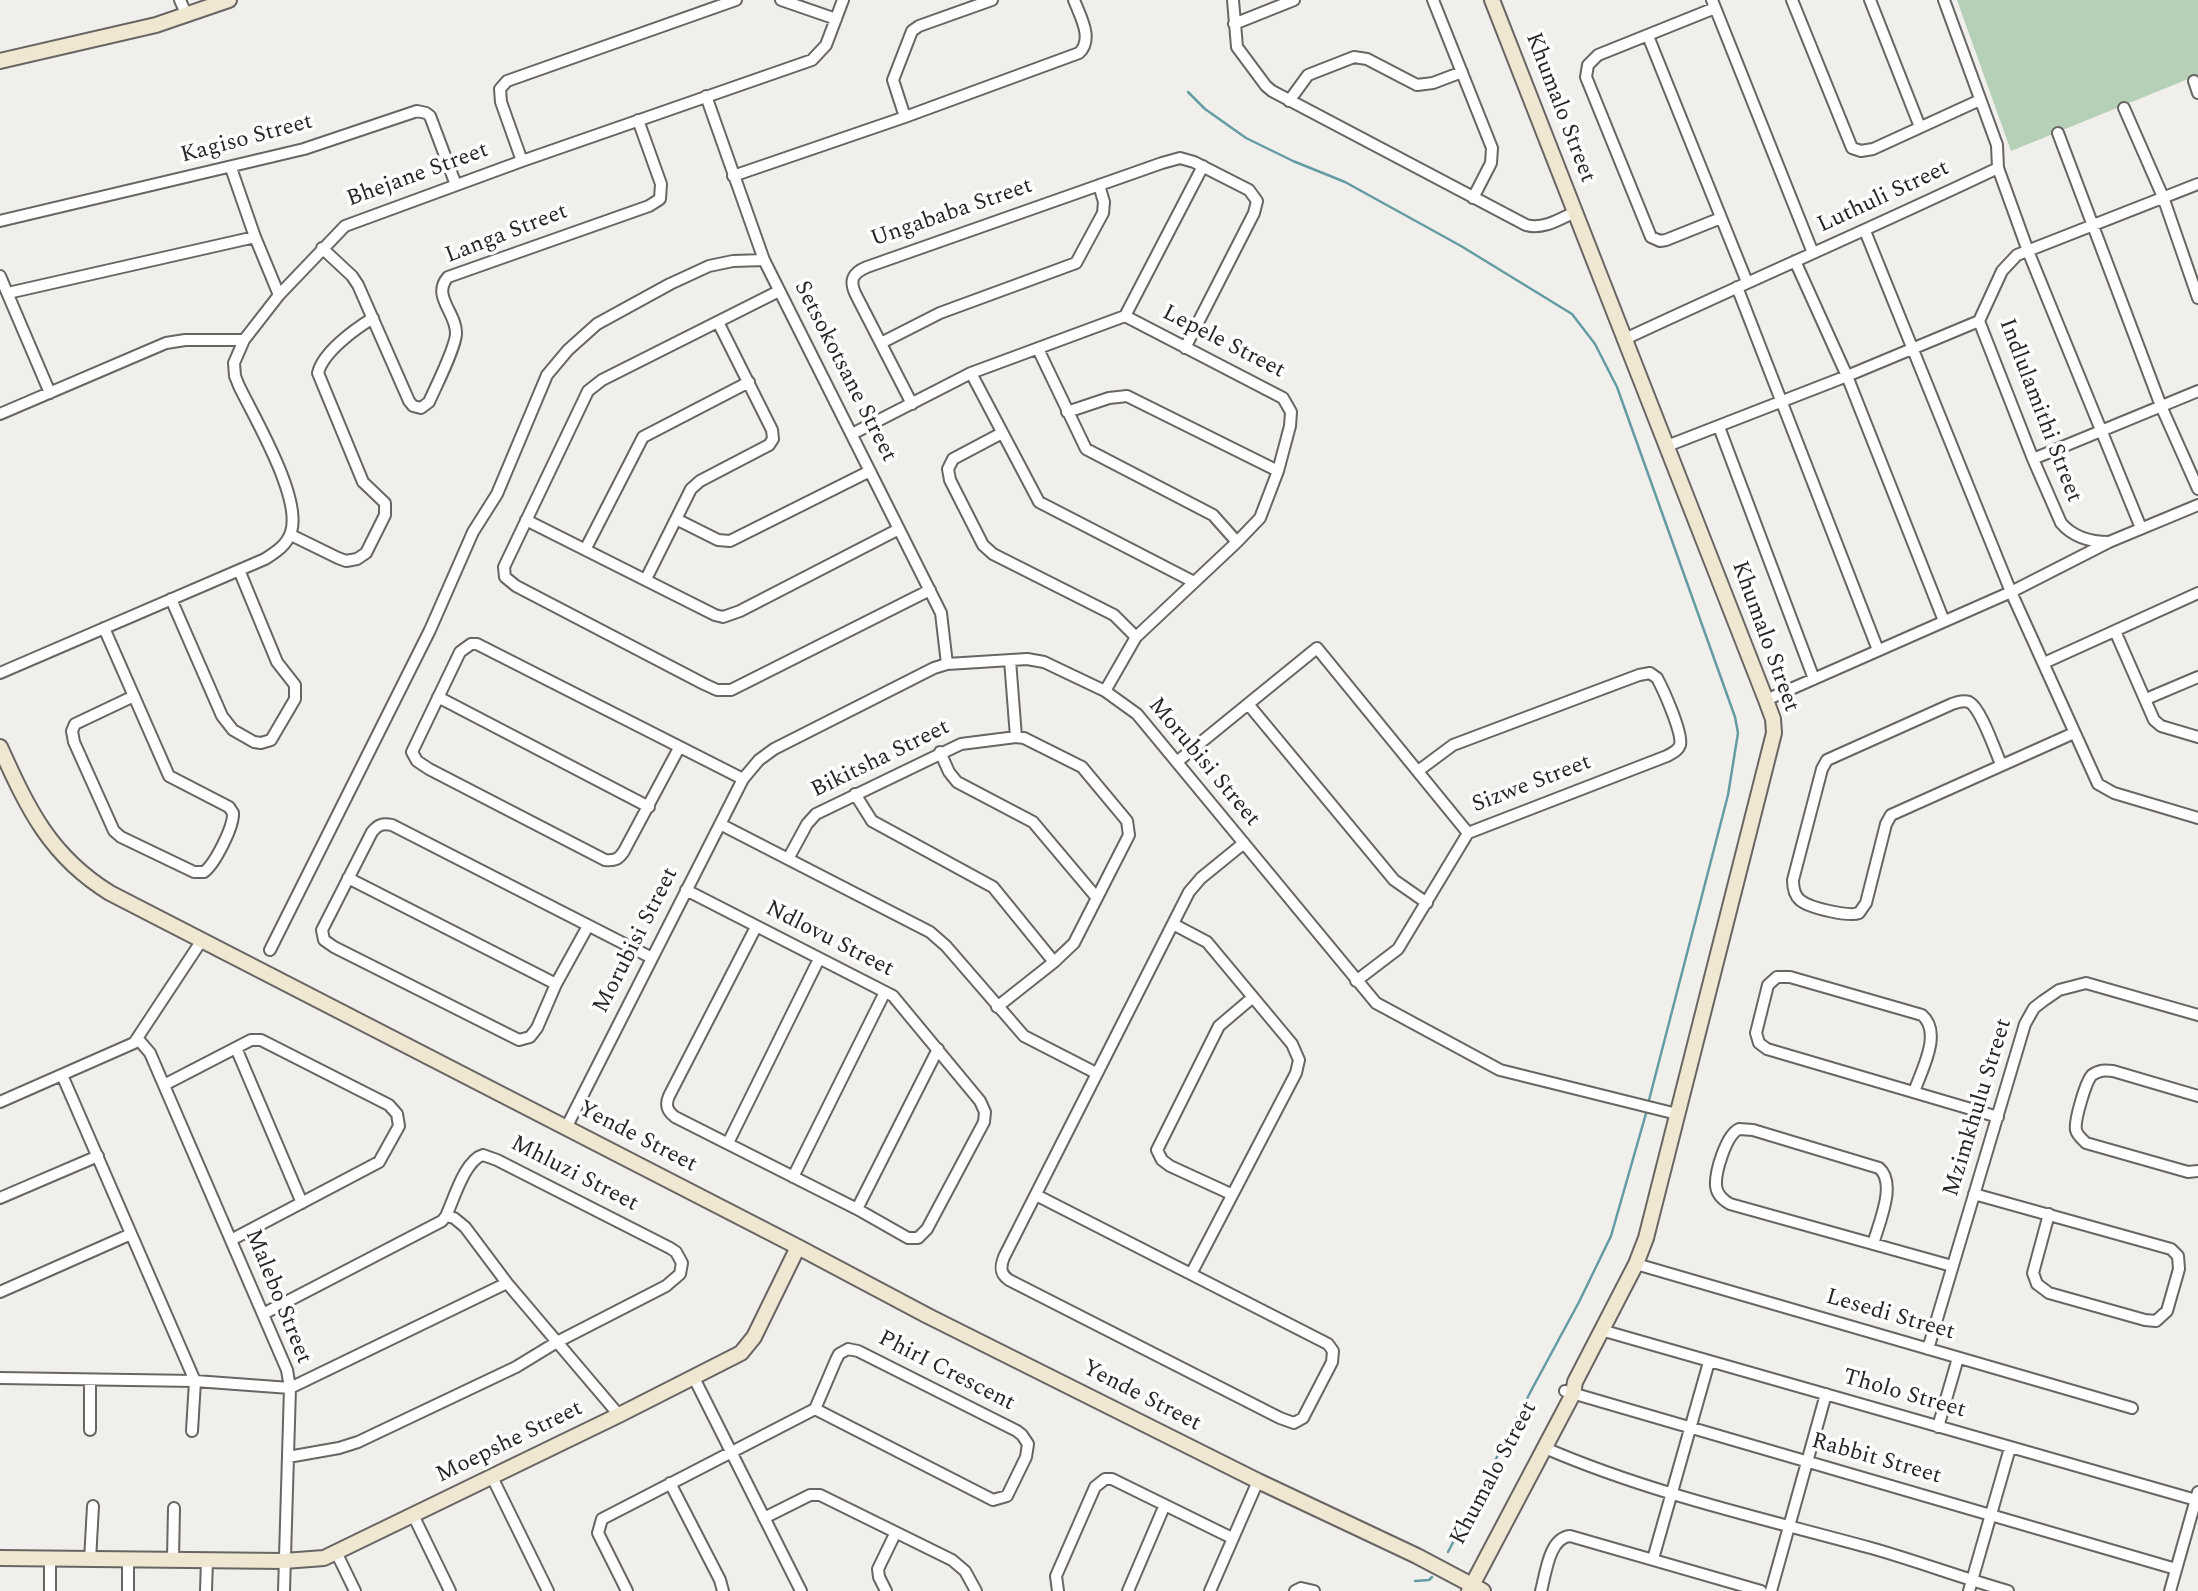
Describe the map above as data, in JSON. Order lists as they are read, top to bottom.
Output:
{
  "streets": {
    "street": [
      "Khumalo Street",
      "Kagiso Street",
      "Bhejane Street",
      "Luthuli Street",
      "Ungababa Street",
      "Langa Street",
      "Lepele Street",
      "Setsokotsane Street",
      "Indlulamithi Street",
      "Bikitsha Street",
      "Morubisi Street",
      "Sizwe Street",
      "Ndlovu Street",
      "Mzimkhulu Street",
      "Yende Street",
      "Mhluzi Street",
      "Malebo Street",
      "Lesedi Street",
      "PhirI Crescent",
      "Tholo Street",
      "Moepshe Street",
      "Rabbit Street"
    ]
  },
  "crossings": [
    ["Khumalo Street", "Luthuli Street"],
    ["Khumalo Street", "Morubisi Street"],
    ["Khumalo Street", "Yende Street"],
    ["Khumalo Street", "Lesedi Street"],
    ["Khumalo Street", "Tholo Street"],
    ["Khumalo Street", "Rabbit Street"],
    ["Kagiso Street", "Bhejane Street"],
    ["Bhejane Street", "Langa Street"],
    ["Bhejane Street", "Setsokotsane Street"],
    ["Ungababa Street", "Lepele Street"],
    ["Lepele Street", "Setsokotsane Street"],
    ["Lepele Street", "Morubisi Street"],
    ["Setsokotsane Street", "Morubisi Street"],
    ["Morubisi Street", "Ndlovu Street"],
    ["Morubisi Street", "Yende Street"],
    ["Mzimkhulu Street", "Lesedi Street"],
    ["Yende Street", "Moepshe Street"],
    ["Malebo Street", "Moepshe Street"]
  ]
}
